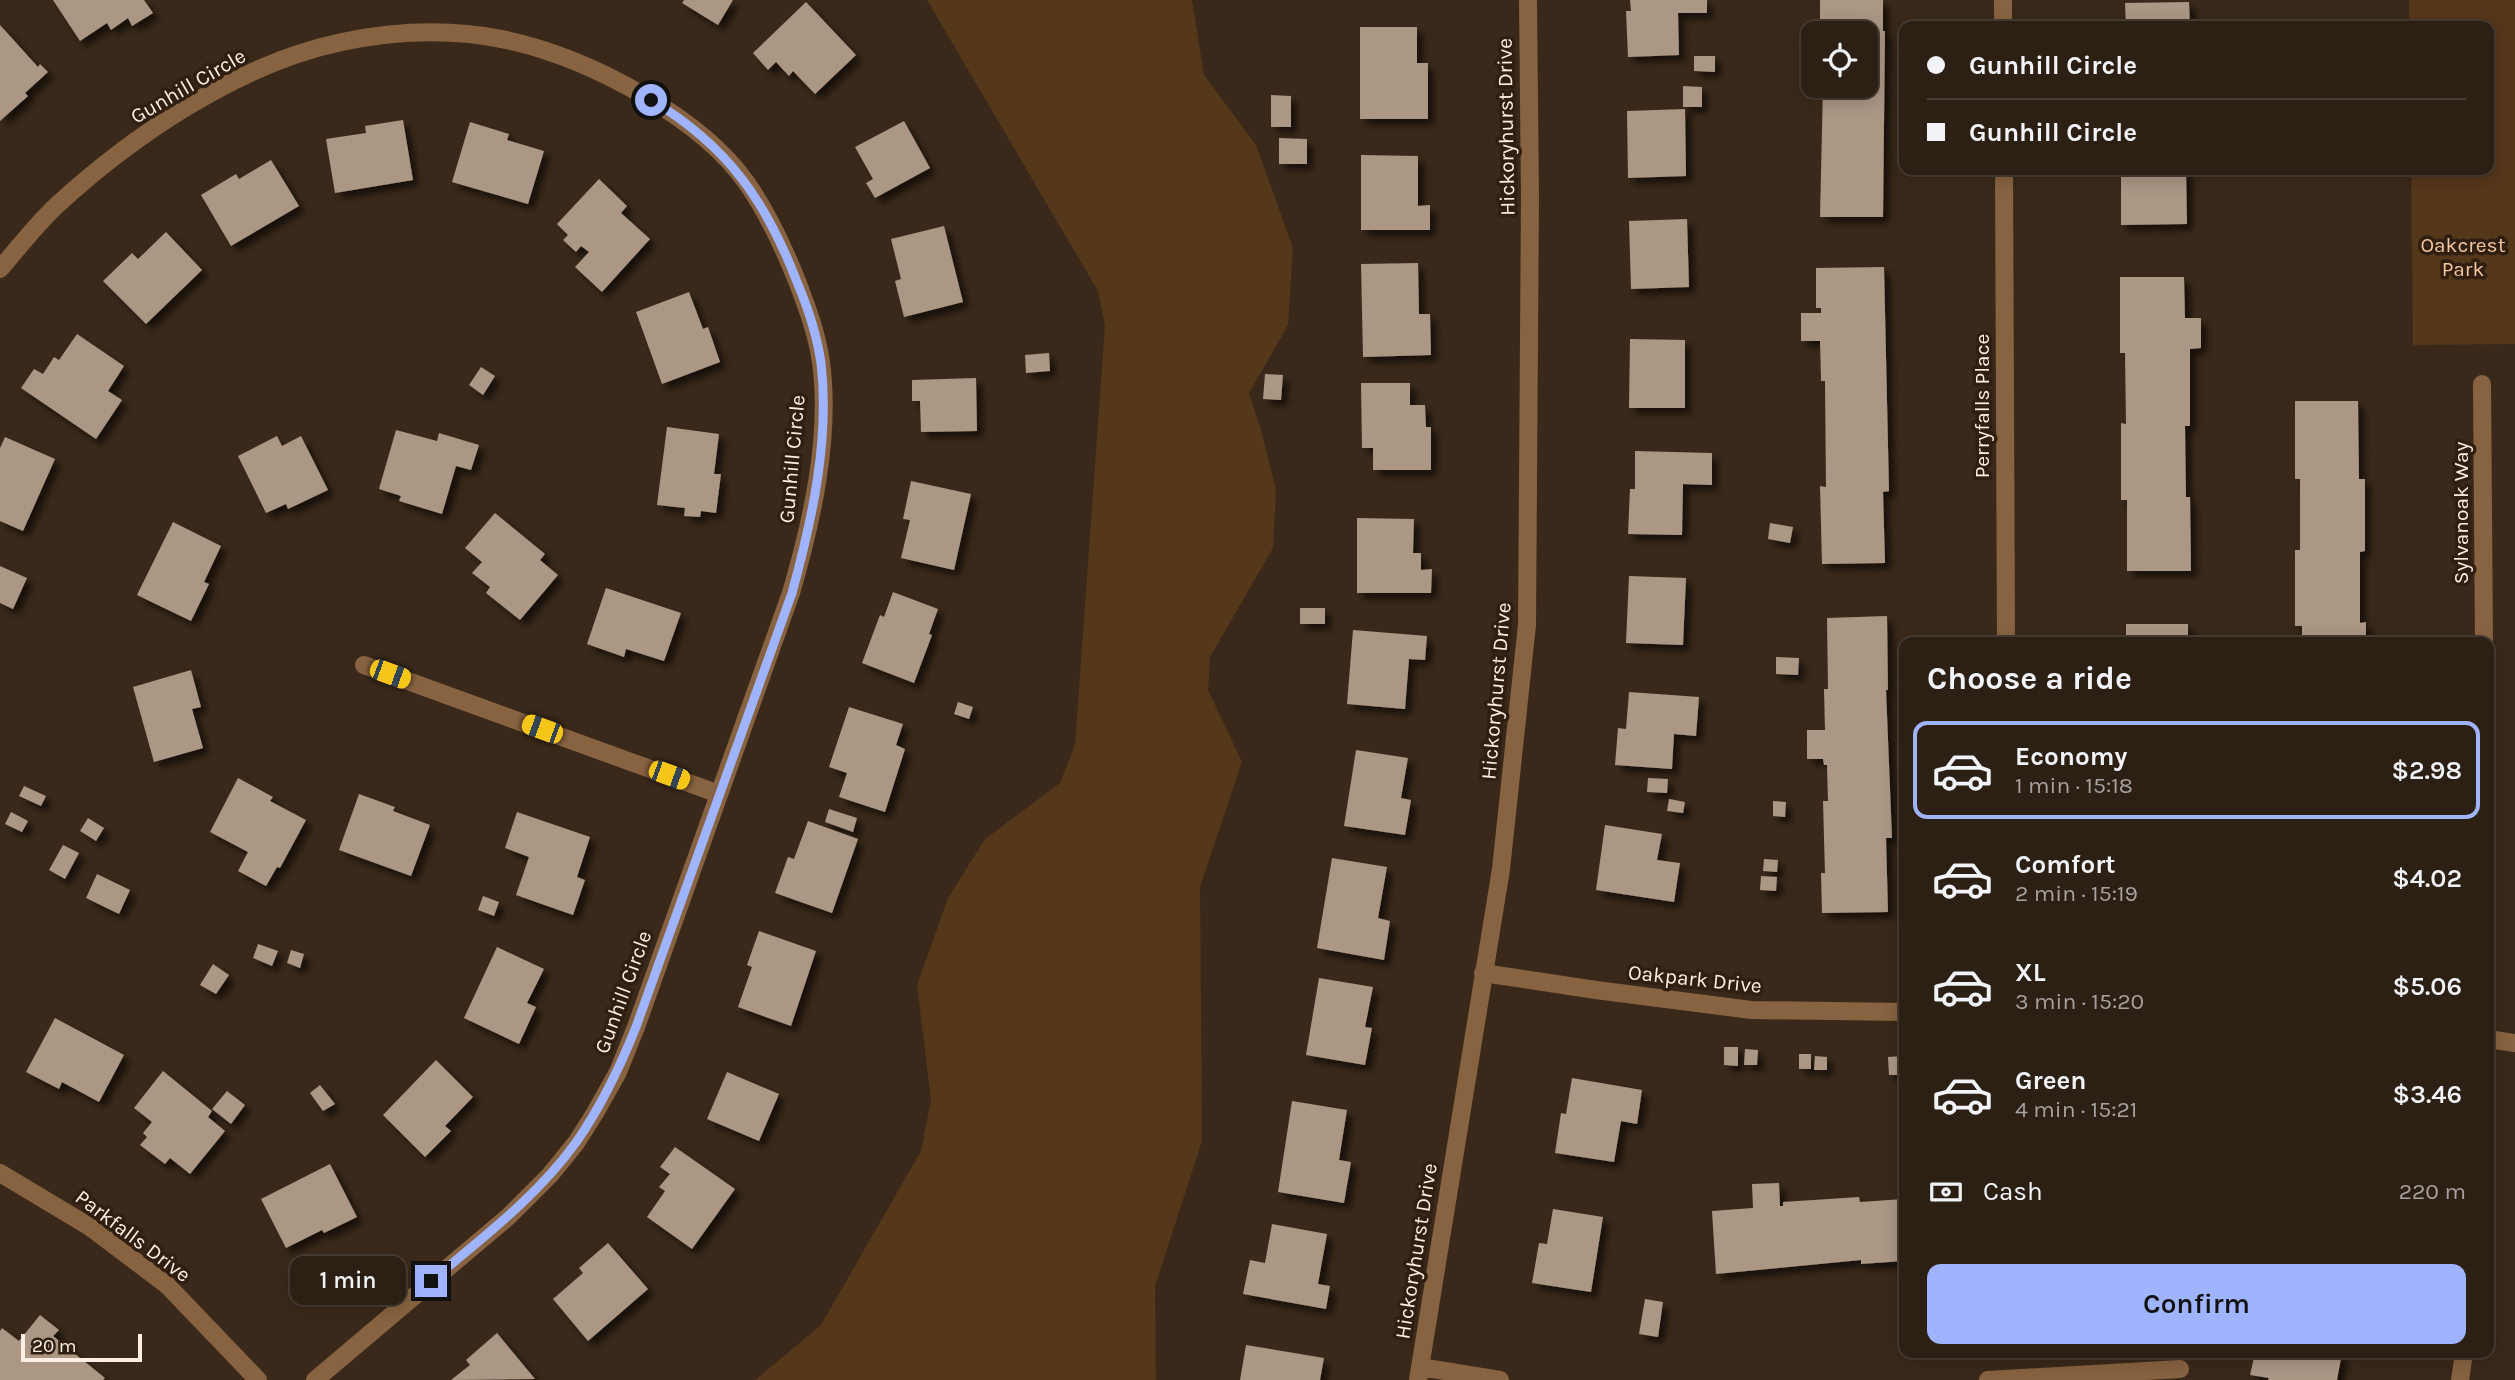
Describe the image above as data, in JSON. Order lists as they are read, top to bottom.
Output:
{
  "streets": {
    "street": [
      "Gunhill Circle",
      "Hickoryhurst Drive",
      "Perryfalls Place",
      "Sylvanoak Way",
      "Oakpark Drive",
      "Parkfalls Drive"
    ]
  },
  "crossings": [
    ["Hickoryhurst Drive", "Oakpark Drive"]
  ],
  "parks": ["Oakcrest Park"],
  "scale_bar": "20 m",
  "page": {
    "banner": ["Gunhill Circle", "Gunhill Circle"],
    "heading": "Choose a ride",
    "list": [
      {
        "name": "Economy",
        "note": "1 min · 15:18",
        "value": "$2.98"
      },
      {
        "name": "Comfort",
        "note": "2 min · 15:19",
        "value": "$4.02"
      },
      {
        "name": "XL",
        "note": "3 min · 15:20",
        "value": "$5.06"
      },
      {
        "name": "Green",
        "note": "4 min · 15:21",
        "value": "$3.46"
      }
    ],
    "pay": ["Cash", "220 m"],
    "buttons": "Confirm",
    "bubble": "1 min",
    "scale": "20 m"
  }
}
